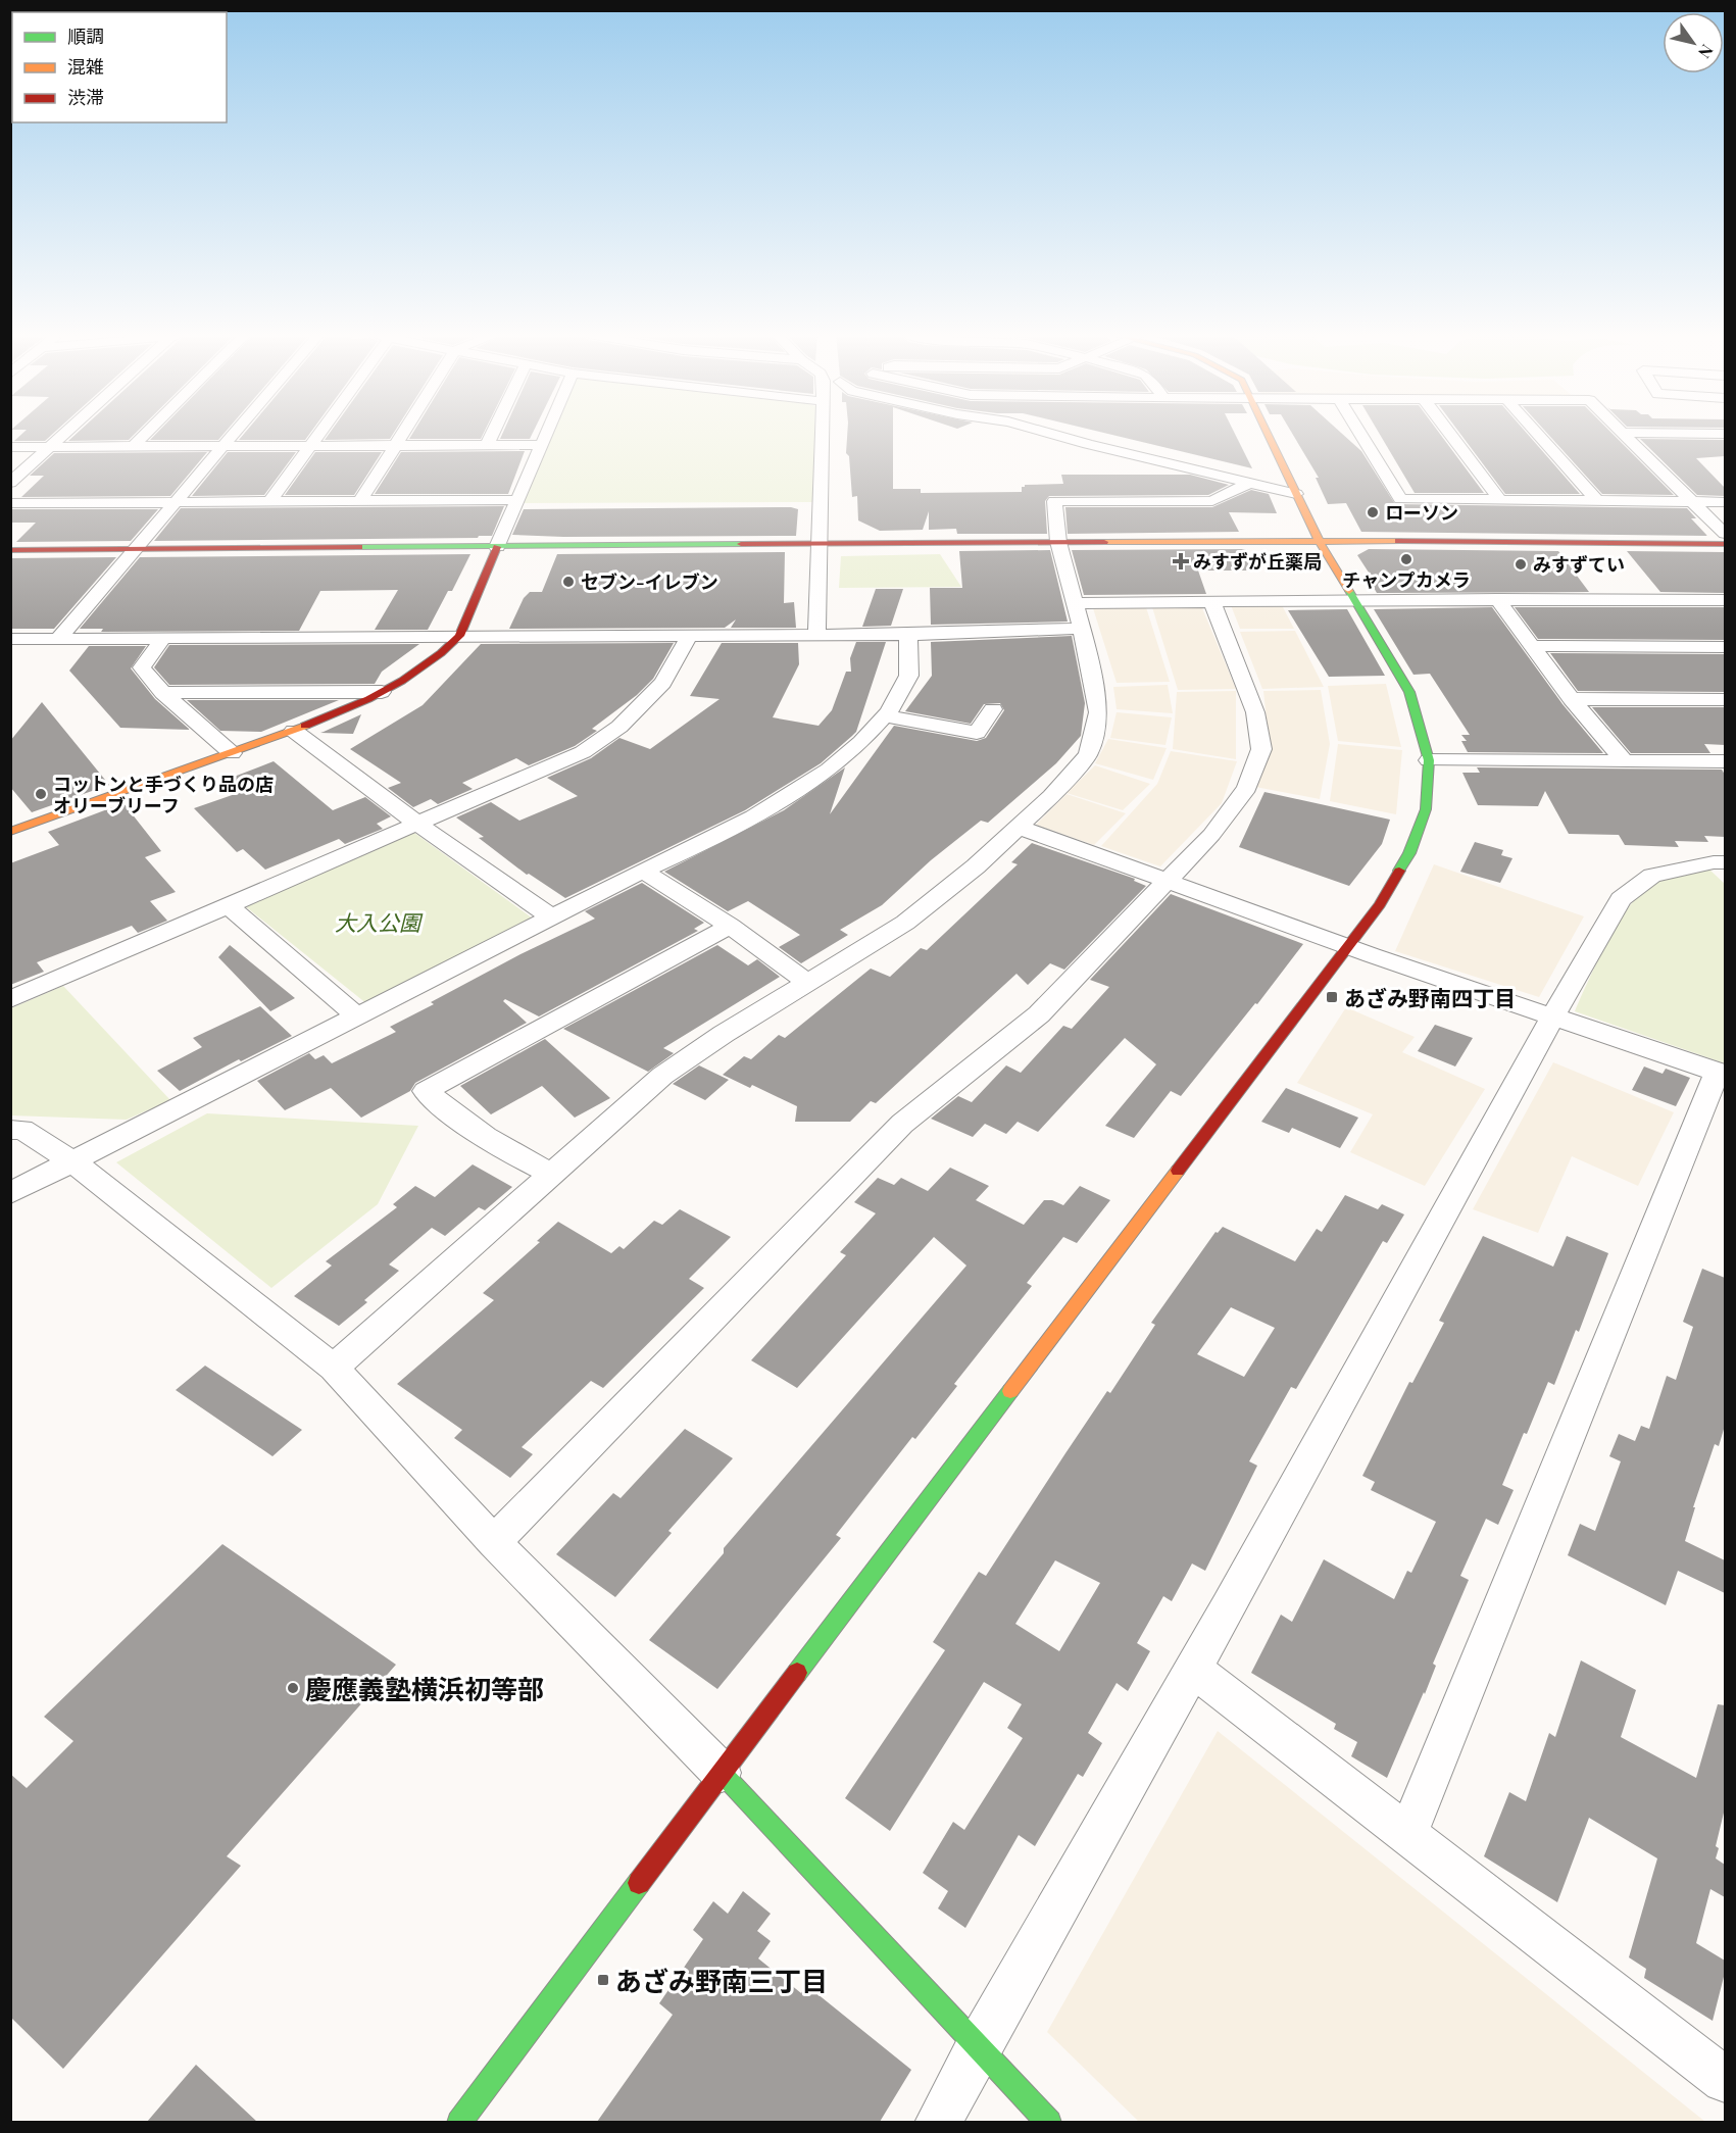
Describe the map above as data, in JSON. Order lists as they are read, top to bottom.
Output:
{
  "parks": ["大入公園"],
  "places": {
    "other": [
      "ローソン",
      "チャンプカメラ",
      "みすずてい",
      "セブン-イレブン",
      "コットンと手づくり品の店 オリーブリーフ",
      "慶應義塾横浜初等部"
    ],
    "health": ["みすずが丘薬局"],
    "transit": ["あざみ野南四丁目", "あざみ野南三丁目"]
  },
  "legend": ["順調", "混雑", "渋滞"],
  "north": "bottom right"
}
